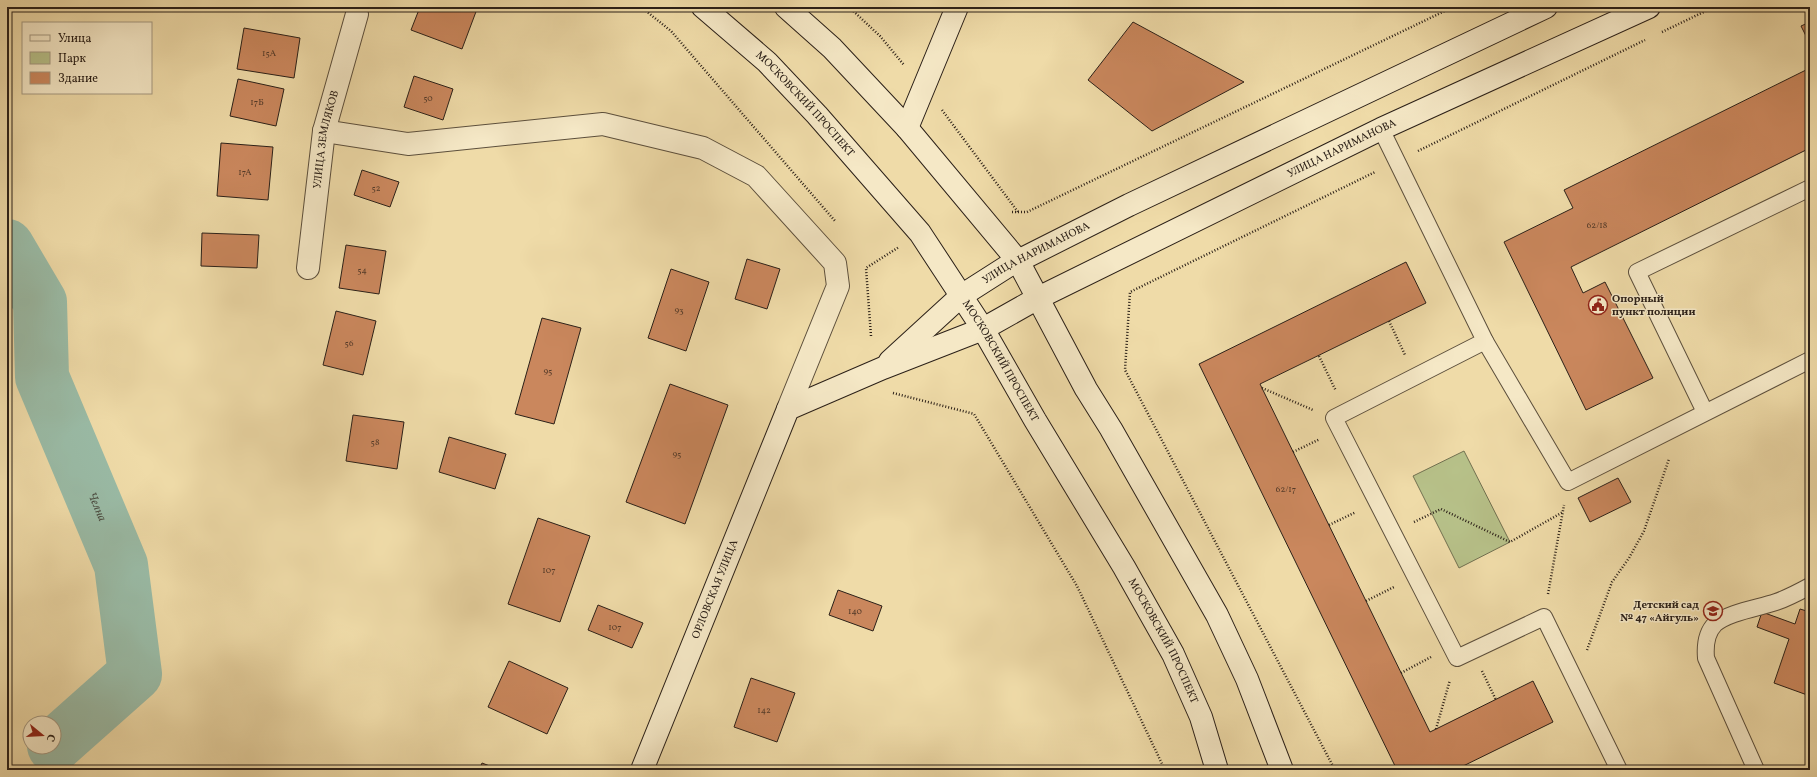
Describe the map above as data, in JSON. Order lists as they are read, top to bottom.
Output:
{
  "streets": {
    "main road": [
      "МОСКОВСКИЙ ПРОСПЕКТ",
      "УЛИЦА ЗЕМЛЯКОВ",
      "УЛИЦА НАРИМАНОВА",
      "ОРЛОВСКАЯ УЛИЦА"
    ]
  },
  "crossings": [
    ["МОСКОВСКИЙ ПРОСПЕКТ", "УЛИЦА НАРИМАНОВА"],
    ["УЛИЦА ЗЕМЛЯКОВ", "ОРЛОВСКАЯ УЛИЦА"],
    ["УЛИЦА НАРИМАНОВА", "ОРЛОВСКАЯ УЛИЦА"]
  ],
  "water": ["Челна"],
  "places": {
    "public building": ["Опорный пункт полиции"],
    "school or university": ["Детский сад № 47 «Айгуль»"]
  },
  "house_numbers": [
    "15А",
    "50",
    "17Б",
    "17А",
    "52",
    "62/18",
    "54",
    "93",
    "56",
    "95",
    "58",
    "95",
    "62/17",
    "107",
    "140",
    "107",
    "142"
  ],
  "legend": ["Улица", "Парк", "Здание"],
  "north": "right"
}
